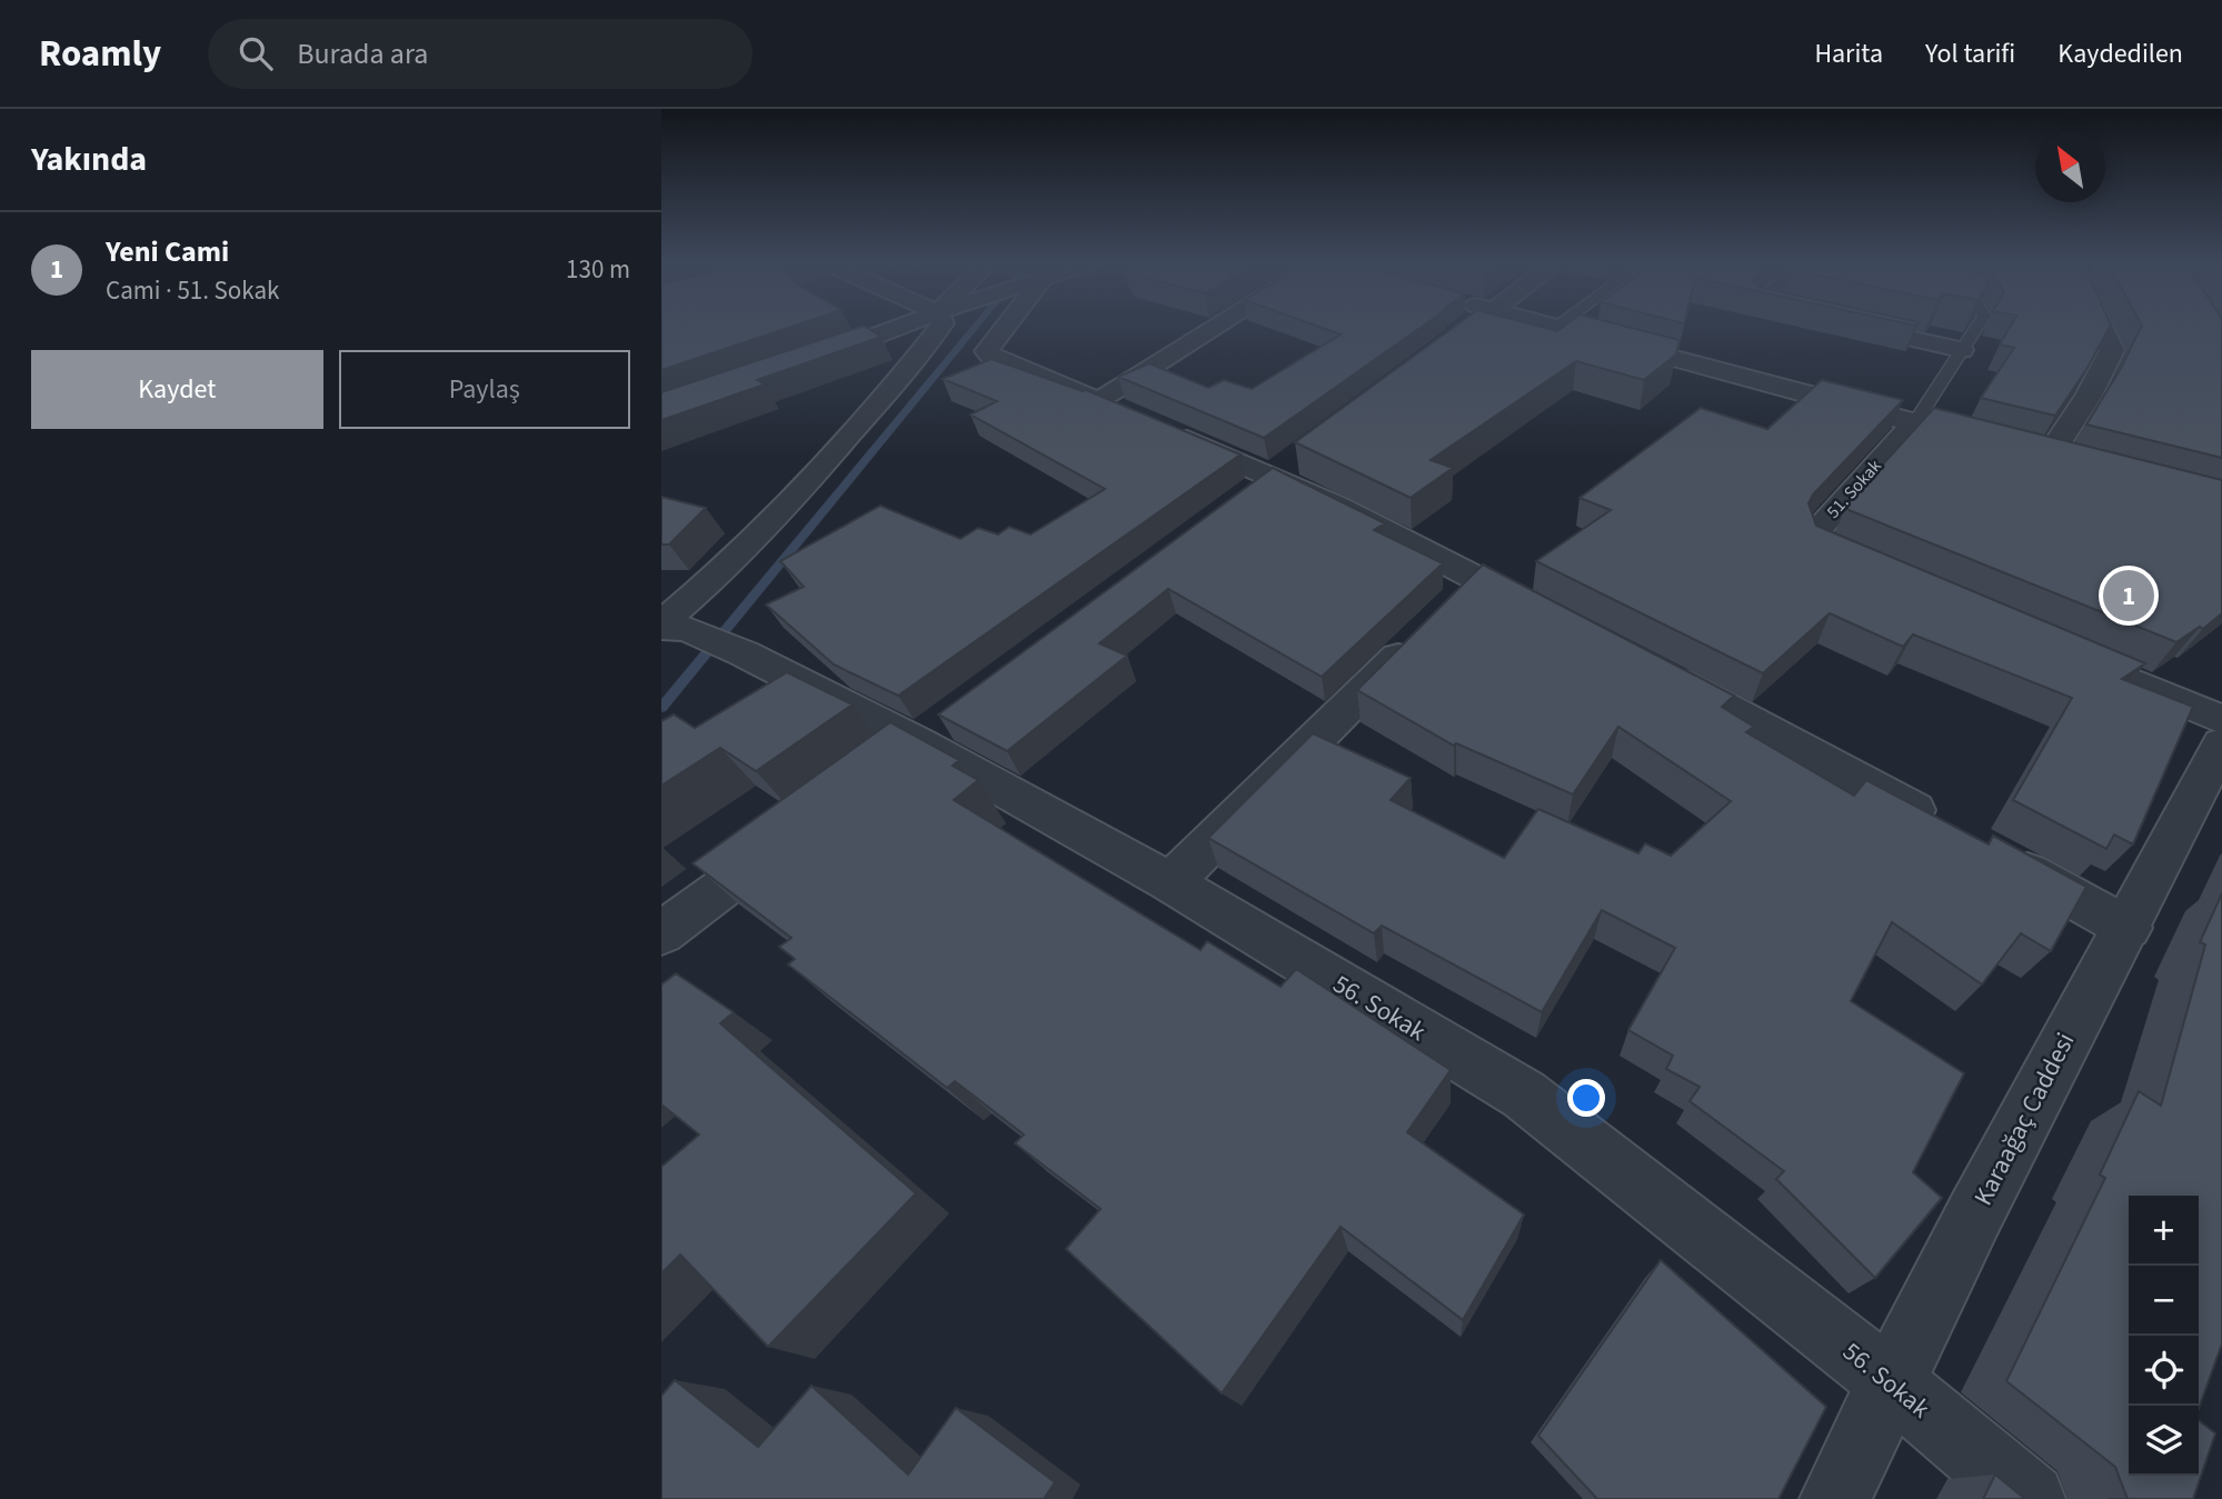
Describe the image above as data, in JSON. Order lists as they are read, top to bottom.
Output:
{
  "streets": {
    "street": ["51. Sokak", "56. Sokak", "Karaağaç Caddesi"]
  },
  "crossings": [
    ["56. Sokak", "Karaağaç Caddesi"]
  ],
  "north": "top left",
  "page": {
    "header": "Roamly",
    "search": "Burada ara",
    "nav": ["Harita", "Yol tarifi", "Kaydedilen"],
    "heading": "Yakında",
    "list": [
      {
        "mark": "1",
        "name": "Yeni Cami",
        "note": "Cami · 51. Sokak",
        "value": "130 m"
      }
    ],
    "buttons": ["Kaydet", "Paylaş"],
    "pins": "1",
    "map_buttons": ["+", "−"]
  }
}
